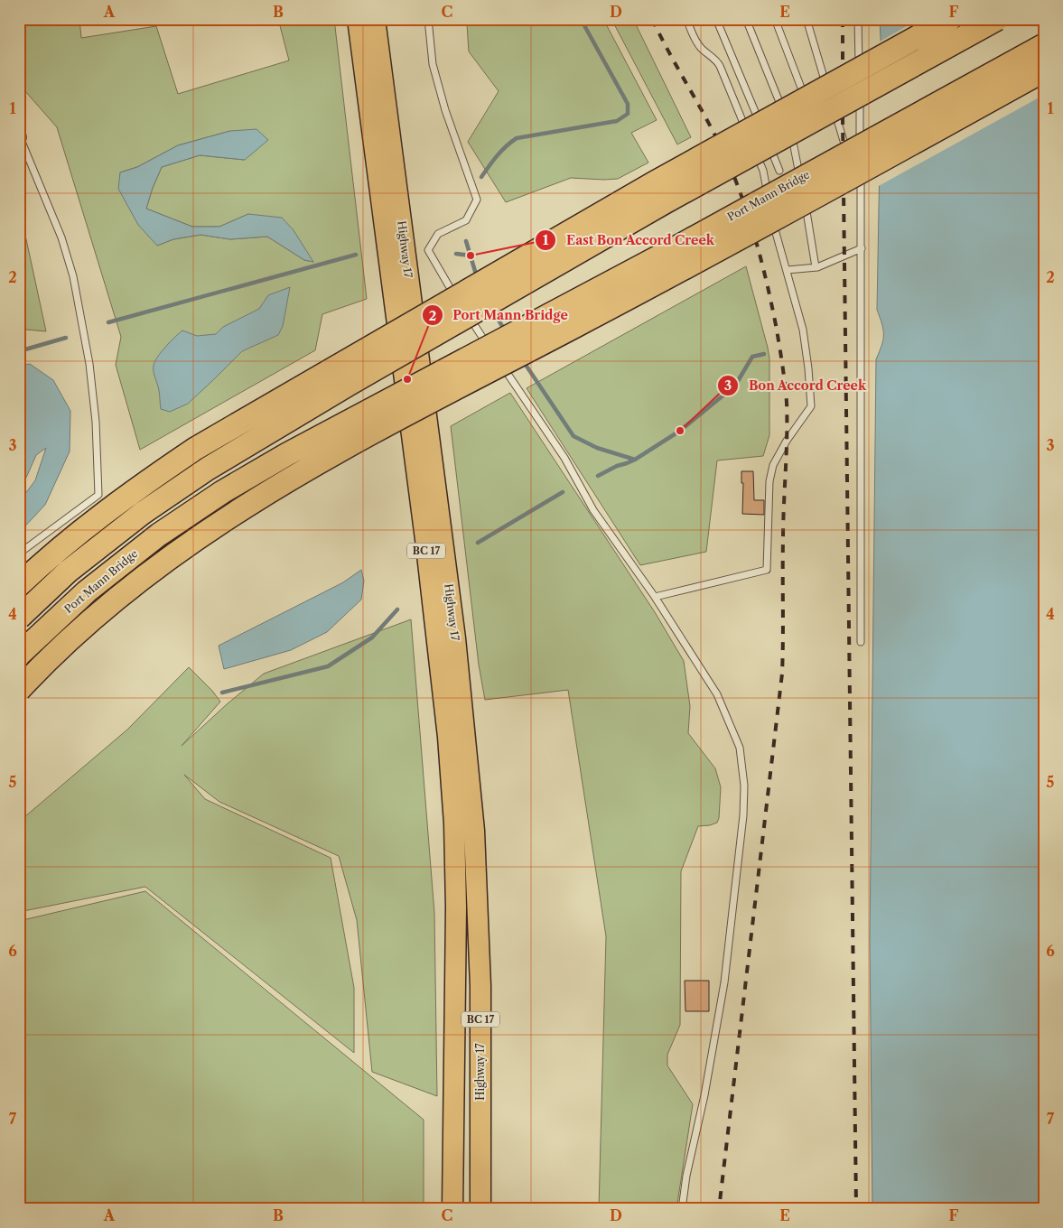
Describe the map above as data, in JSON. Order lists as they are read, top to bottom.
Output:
{
  "streets": {
    "highway": ["Port Mann Bridge", "Highway 17", "BC 17"]
  },
  "places": ["East Bon Accord Creek", "Port Mann Bridge", "Bon Accord Creek"],
  "grid": {
    "columns": [
      "A",
      "B",
      "C",
      "D",
      "E",
      "F"
    ],
    "rows": [
      "1",
      "2",
      "3",
      "4",
      "5",
      "6",
      "7"
    ]
  }
}
